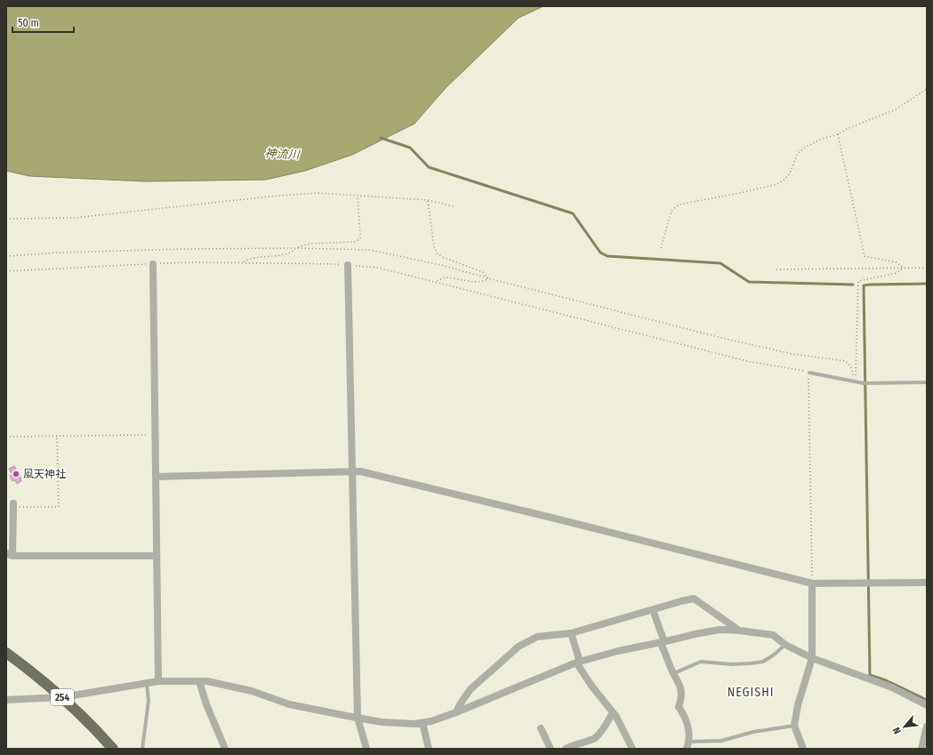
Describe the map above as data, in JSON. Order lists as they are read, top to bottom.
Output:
{
  "streets": {
    "highway": ["254"]
  },
  "districts": ["NEGISHI"],
  "water": ["神流川"],
  "places": ["風天神社"],
  "scale_bar": "50 m",
  "north": "bottom left"
}
